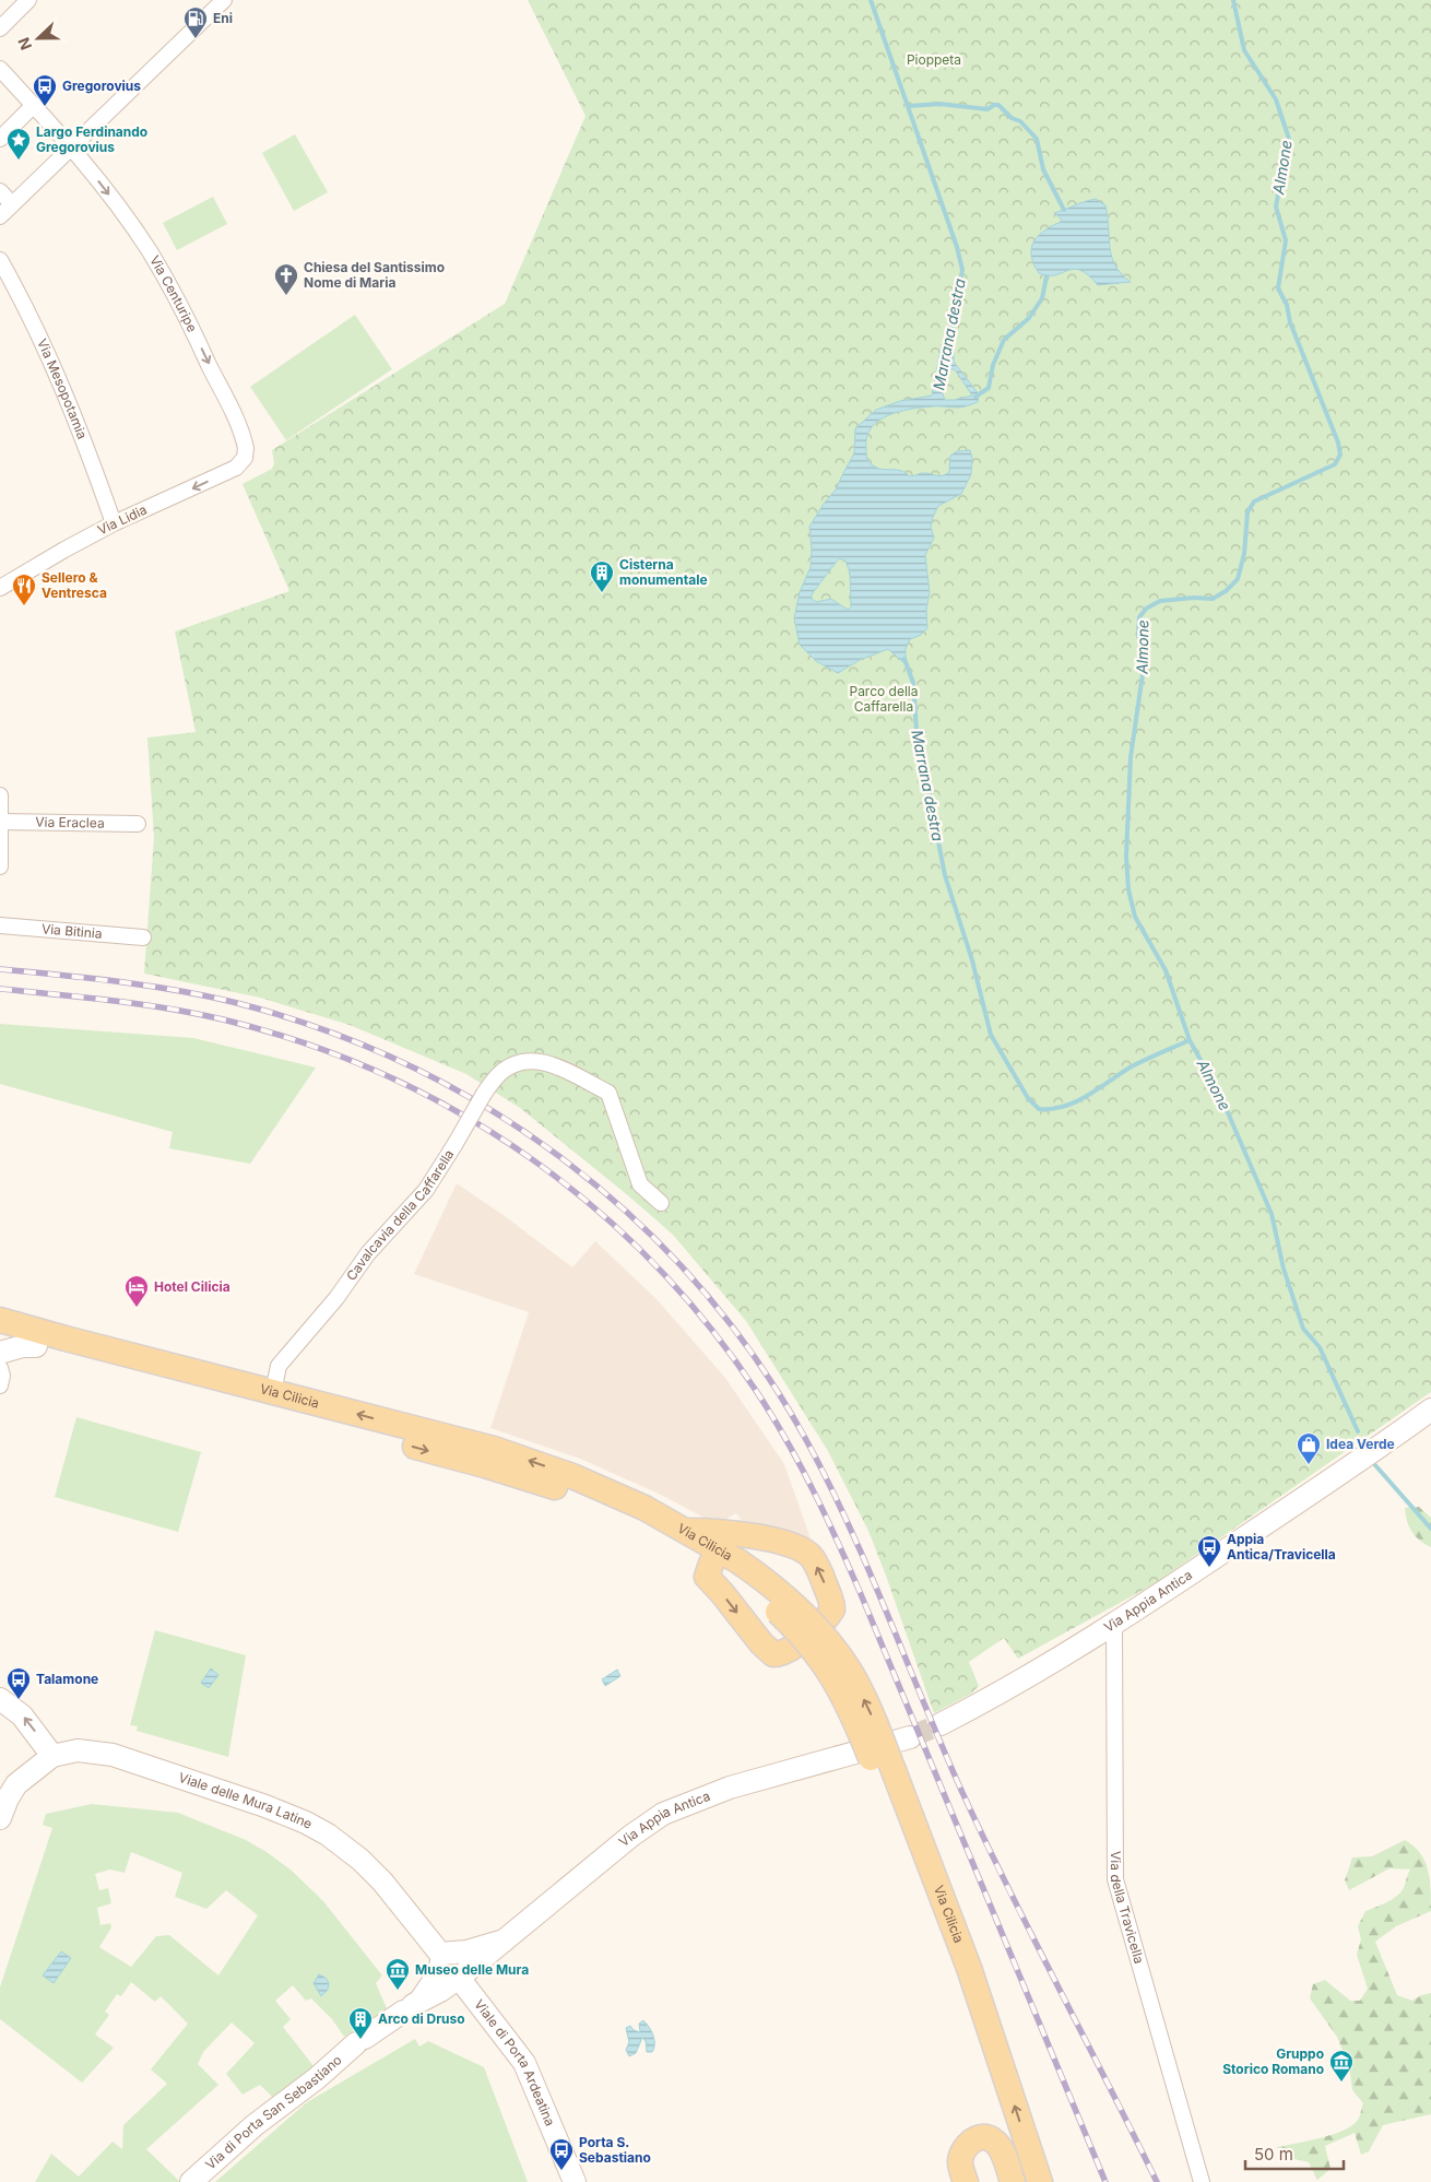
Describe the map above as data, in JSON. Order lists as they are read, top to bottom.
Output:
{
  "streets": {
    "main road": ["Via Cilicia"],
    "street": [
      "Via Centuripe",
      "Via Mesopotamia",
      "Via Lidia",
      "Via Eraclea",
      "Via Bitinia",
      "Cavalcavia della Caffarella",
      "Via Appia Antica",
      "Viale delle Mura Latine",
      "Via della Travicella",
      "Viale di Porta Ardeatina",
      "Via di Porta San Sebastiano"
    ]
  },
  "crossings": [
    ["Via Centuripe", "Via Lidia"],
    ["Via Mesopotamia", "Via Lidia"],
    ["Cavalcavia della Caffarella", "Via Cilicia"],
    ["Via Appia Antica", "Viale delle Mura Latine"],
    ["Via Appia Antica", "Via della Travicella"],
    ["Via Appia Antica", "Viale di Porta Ardeatina"],
    ["Via Appia Antica", "Via di Porta San Sebastiano"],
    ["Viale delle Mura Latine", "Viale di Porta Ardeatina"],
    ["Viale delle Mura Latine", "Via di Porta San Sebastiano"],
    ["Viale di Porta Ardeatina", "Via di Porta San Sebastiano"]
  ],
  "one_way": ["Via Centuripe", "Via Lidia"],
  "water": ["Almone", "Marrana destra"],
  "parks": ["Pioppeta", "Parco della Caffarella"],
  "places": {
    "fuel station": ["Eni"],
    "bus stop": [
      "Gregorovius",
      "Appia Antica/Travicella",
      "Talamone",
      "Porta S. Sebastiano"
    ],
    "place": ["Largo Ferdinando Gregorovius"],
    "church": ["Chiesa del Santissimo Nome di Maria"],
    "building": ["Cisterna monumentale", "Arco di Druso"],
    "restaurant": ["Sellero & Ventresca"],
    "hotel": ["Hotel Cilicia"],
    "shop": ["Idea Verde"],
    "museum": ["Museo delle Mura", "Gruppo Storico Romano"]
  },
  "scale_bar": "50 m",
  "north": "left"
}
